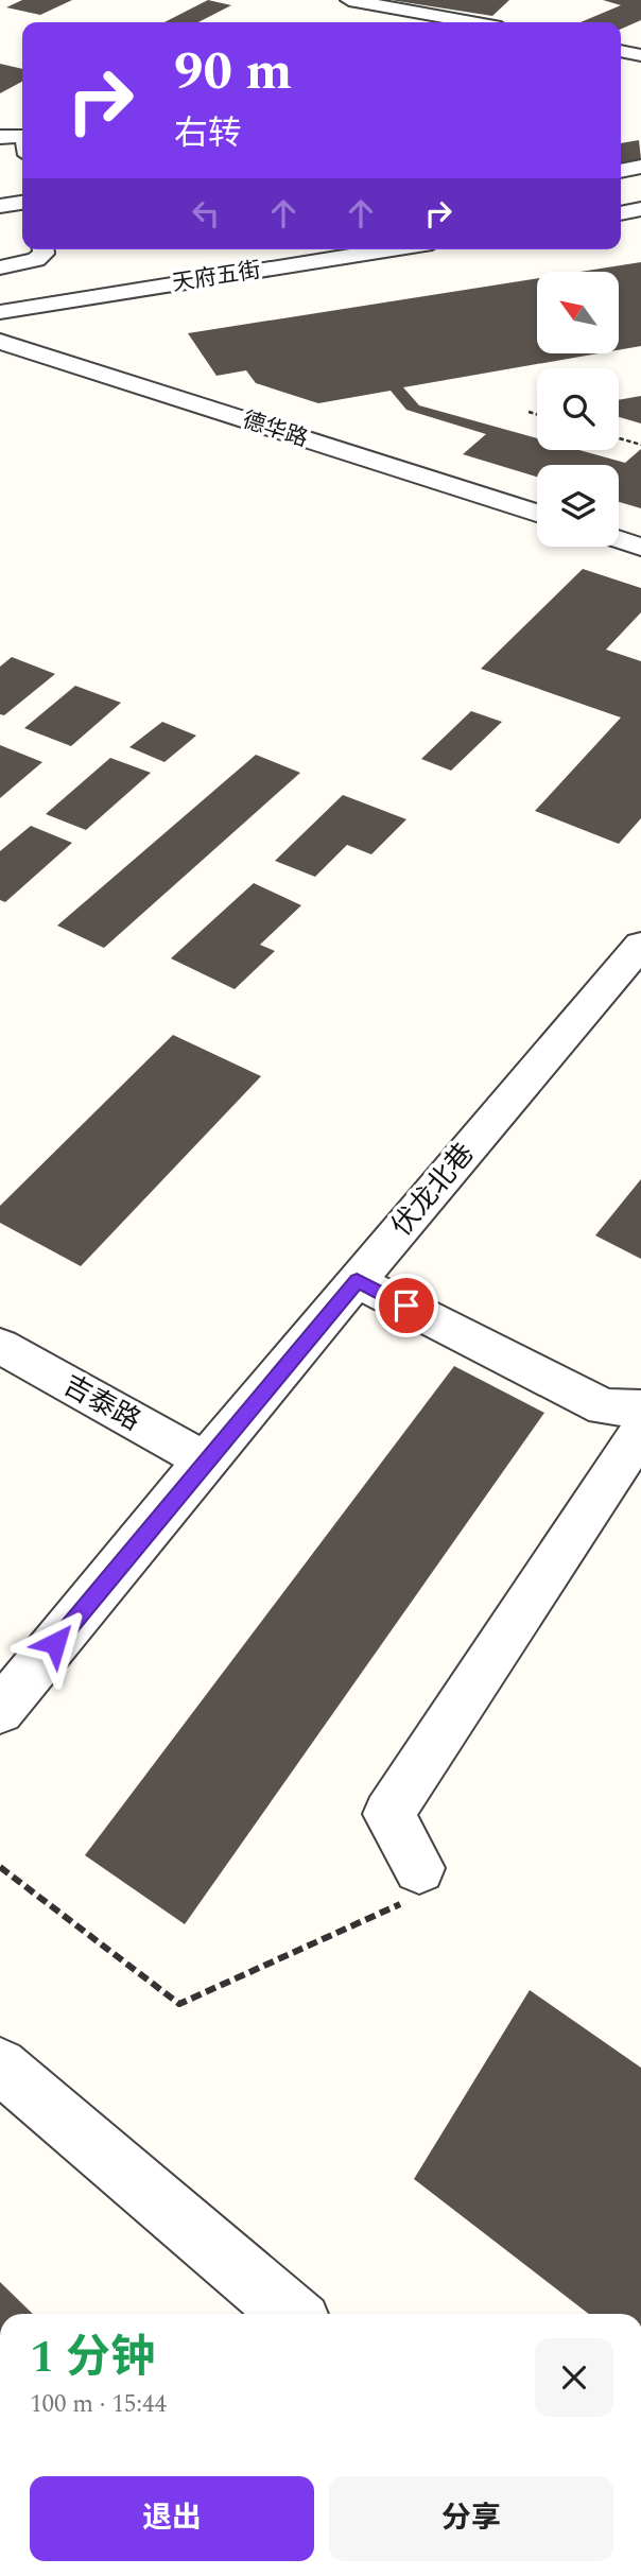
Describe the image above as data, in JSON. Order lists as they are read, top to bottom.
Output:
{
  "streets": {
    "street": [
      "天府五街",
      "德华路",
      "伏龙北巷",
      "吉泰路"
    ]
  },
  "crossings": [
    ["伏龙北巷", "吉泰路"]
  ],
  "north": "top left",
  "page": {
    "turn": ["90 m", "右转"],
    "heading": ["1 分钟", "100 m · 15:44"],
    "buttons": ["退出", "分享"]
  }
}
